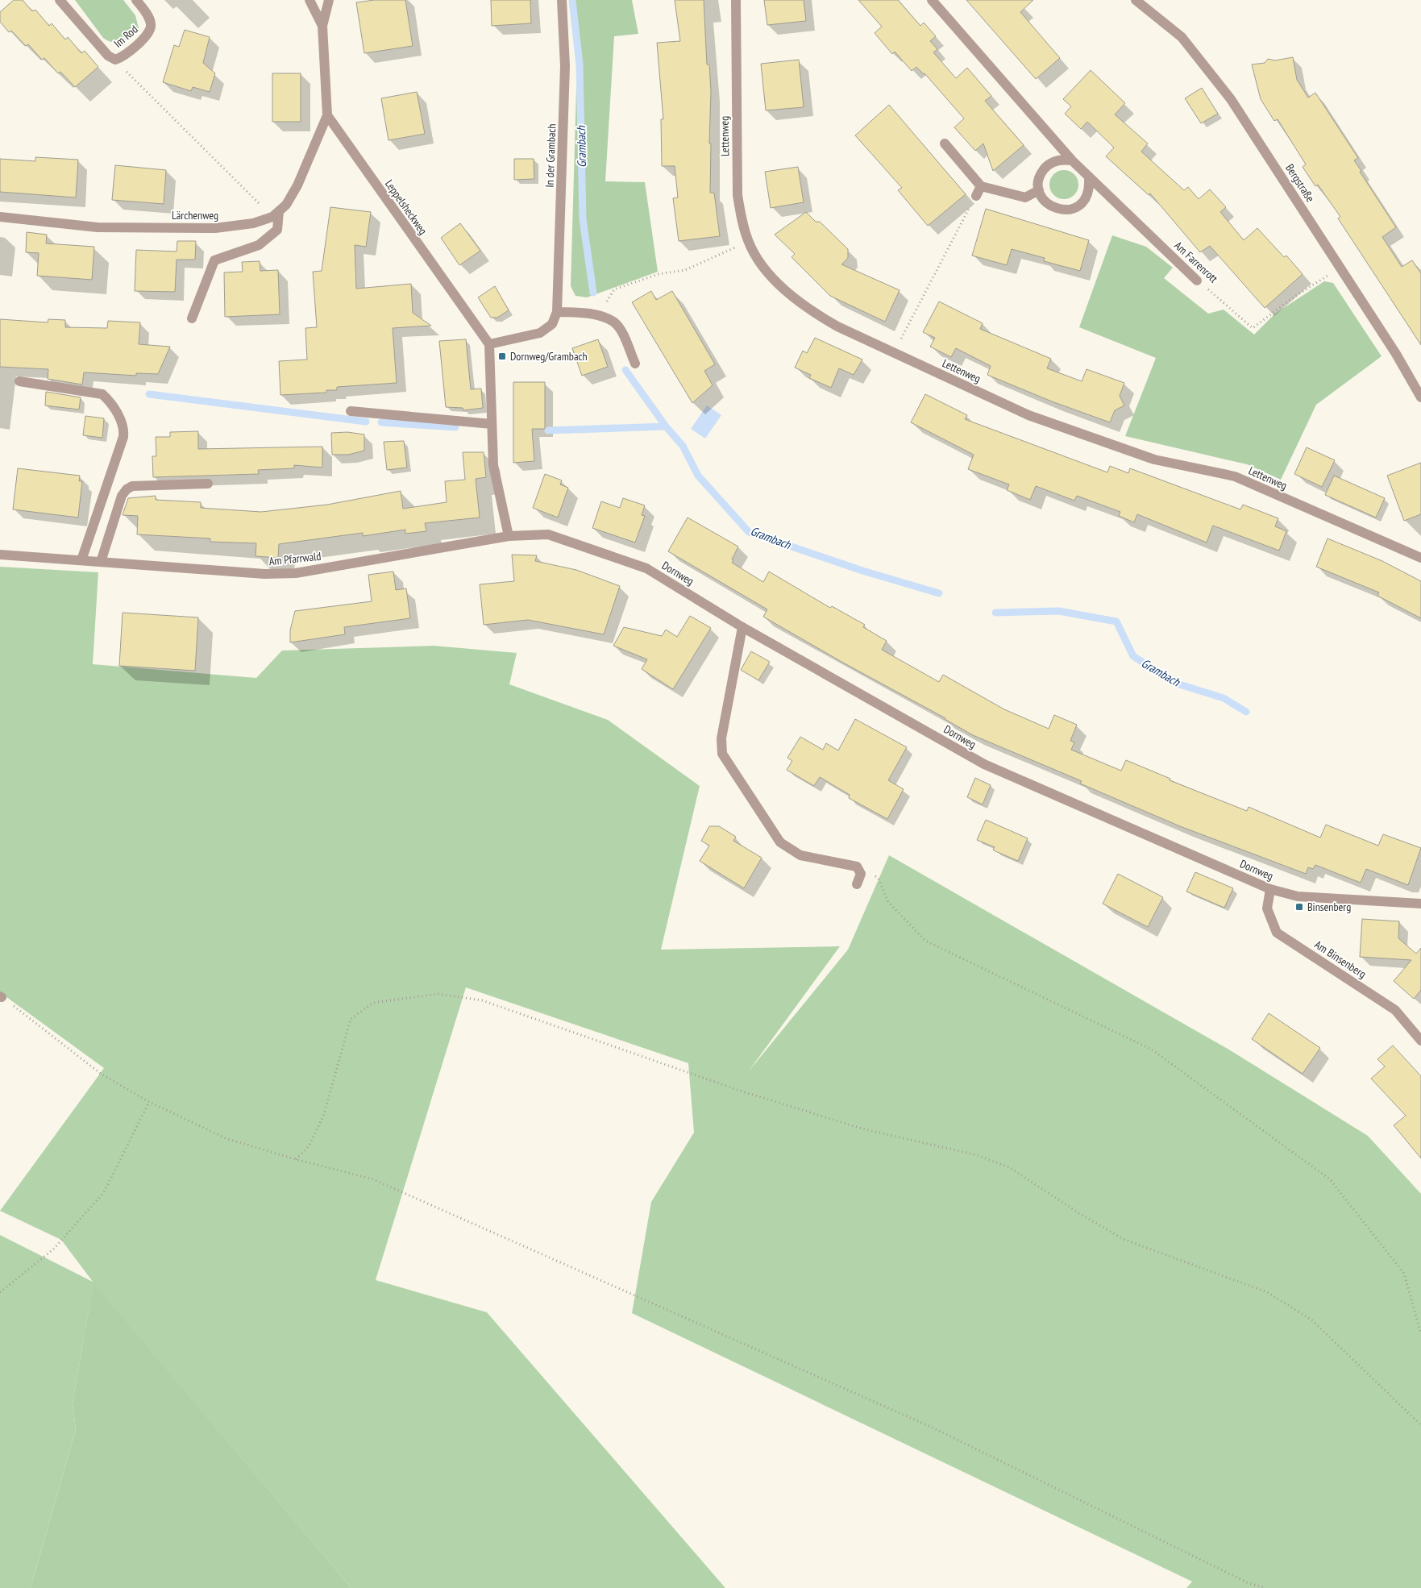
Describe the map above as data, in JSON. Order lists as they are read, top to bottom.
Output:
{
  "streets": {
    "street": [
      "Im Rod",
      "Lettenweg",
      "In der Grambach",
      "Bergstraße",
      "Leppelsheckweg",
      "Lärchenweg",
      "Am Farrenrott",
      "Am Pfarrwald",
      "Dornweg",
      "Am Binsenberg"
    ]
  },
  "crossings": [
    ["Bergstraße", "Am Farrenrott"],
    ["Am Pfarrwald", "Dornweg"],
    ["Dornweg", "Am Binsenberg"]
  ],
  "water": ["Grambach"],
  "places": {
    "transit": ["Dornweg/Grambach", "Binsenberg"]
  }
}
